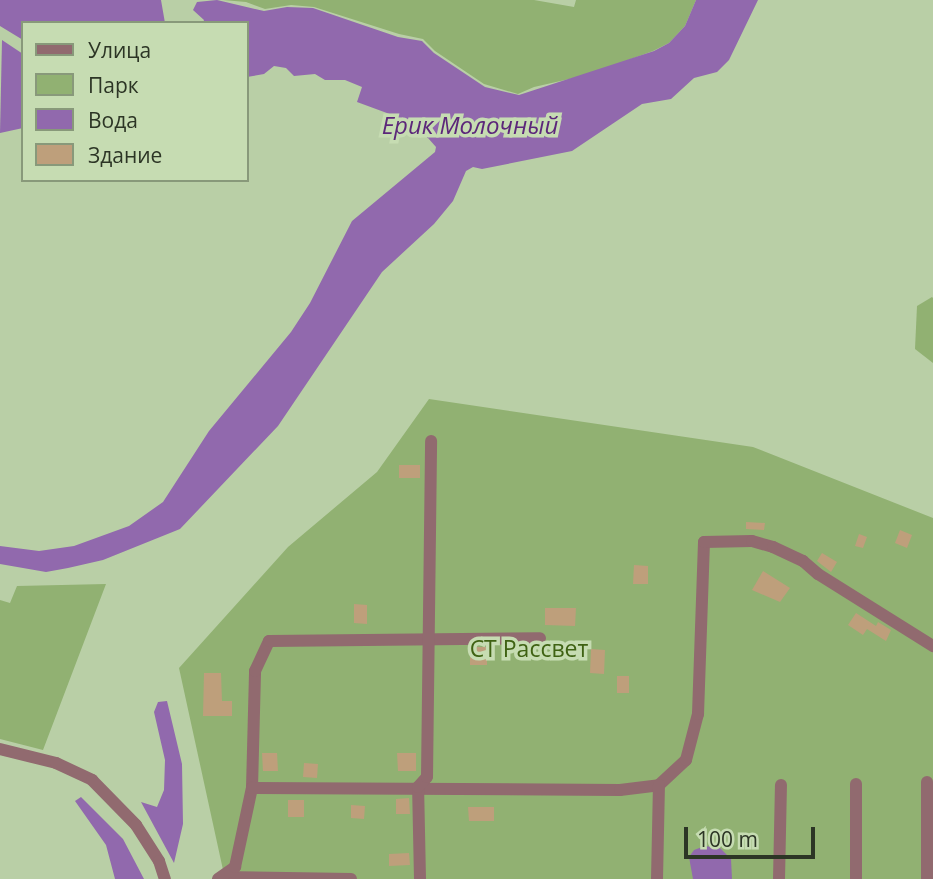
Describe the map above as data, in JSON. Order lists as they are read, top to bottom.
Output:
{
  "water": ["Ерик Молочный"],
  "parks": ["СТ Рассвет"],
  "legend": [
    "Улица",
    "Парк",
    "Вода",
    "Здание"
  ],
  "scale_bar": "100 m"
}
